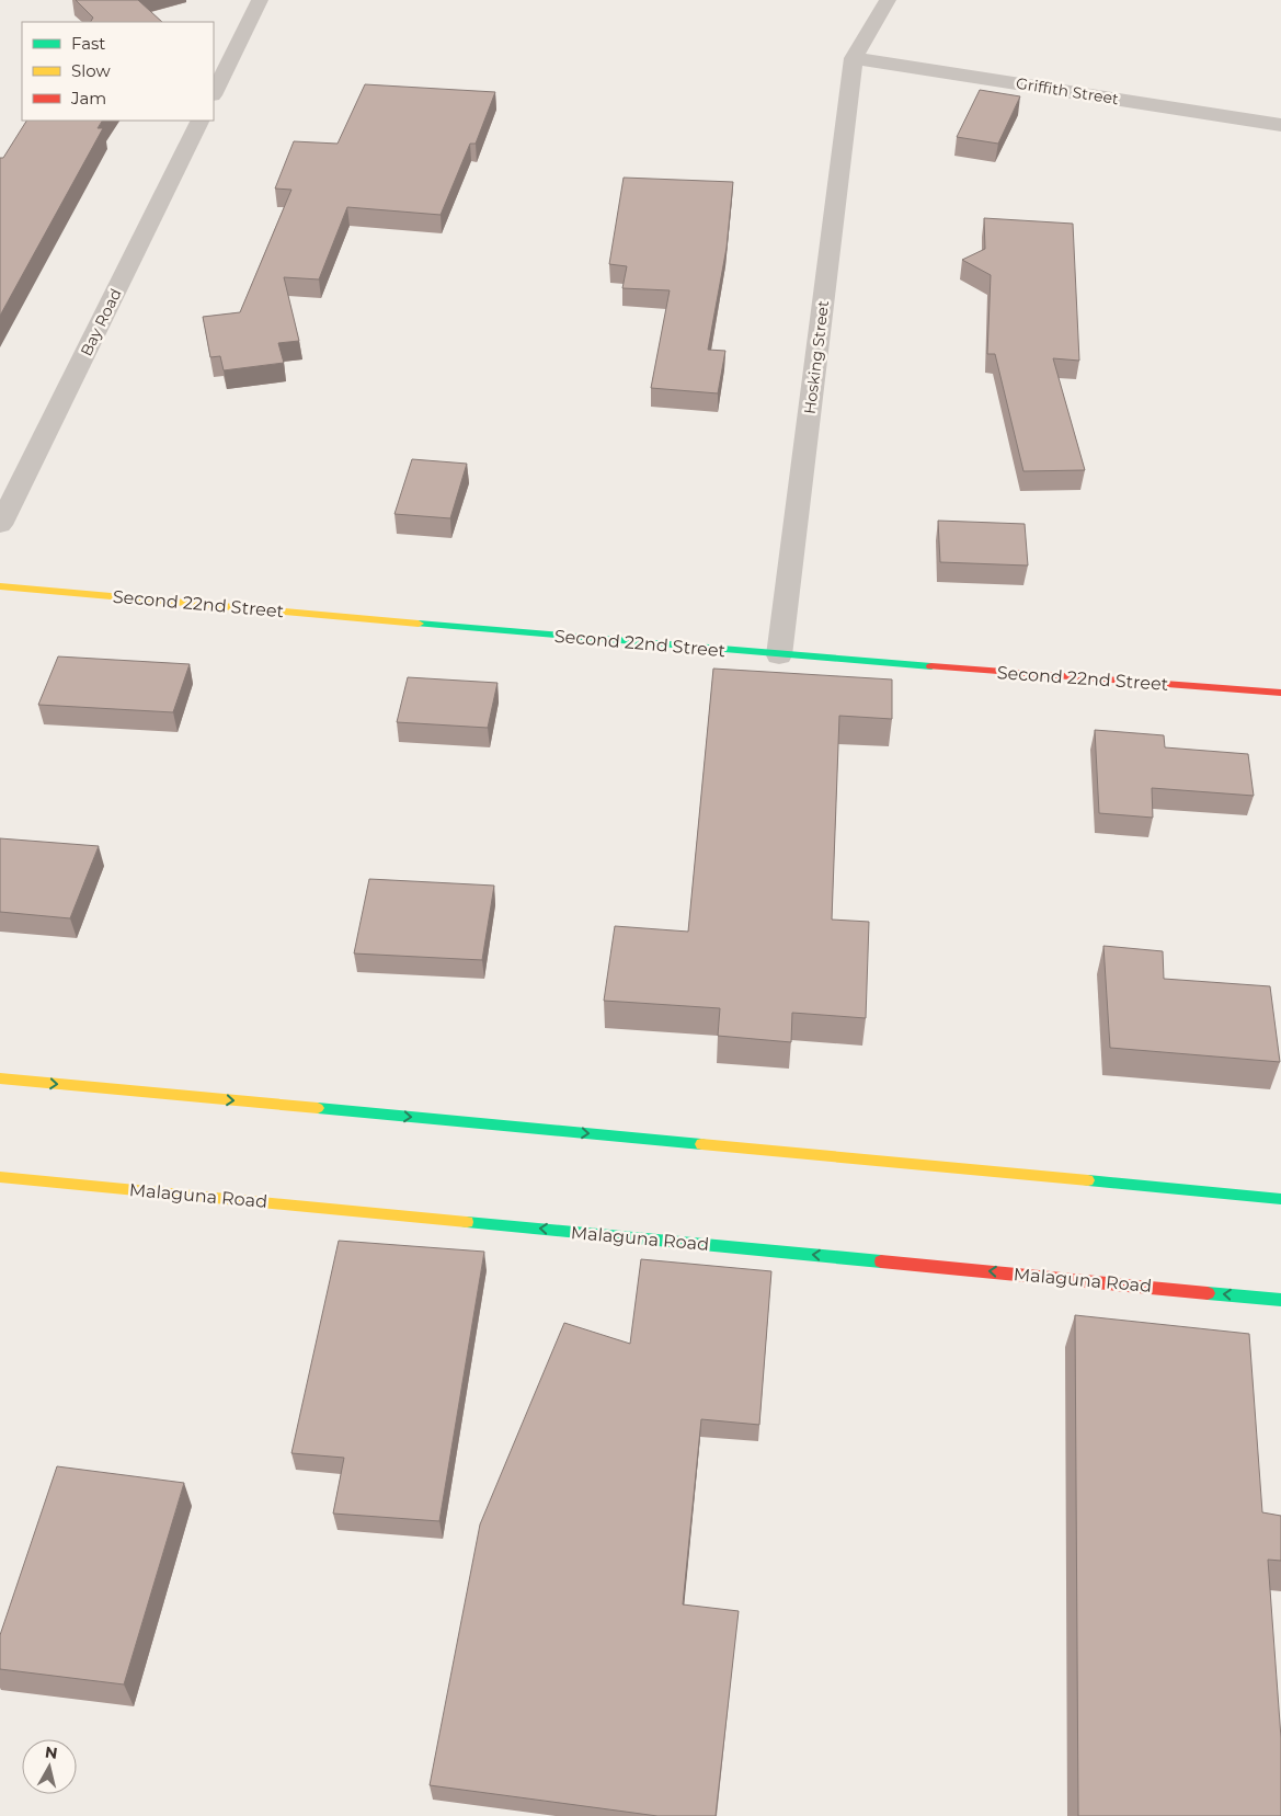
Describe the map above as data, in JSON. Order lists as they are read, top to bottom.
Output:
{
  "streets": {
    "street": [
      "Griffith Street",
      "Bay Road",
      "Hosking Street",
      "Second 22nd Street",
      "Malaguna Road"
    ]
  },
  "crossings": [
    ["Griffith Street", "Hosking Street"],
    ["Hosking Street", "Second 22nd Street"]
  ],
  "legend": ["Fast", "Slow", "Jam"],
  "north": "top"
}
